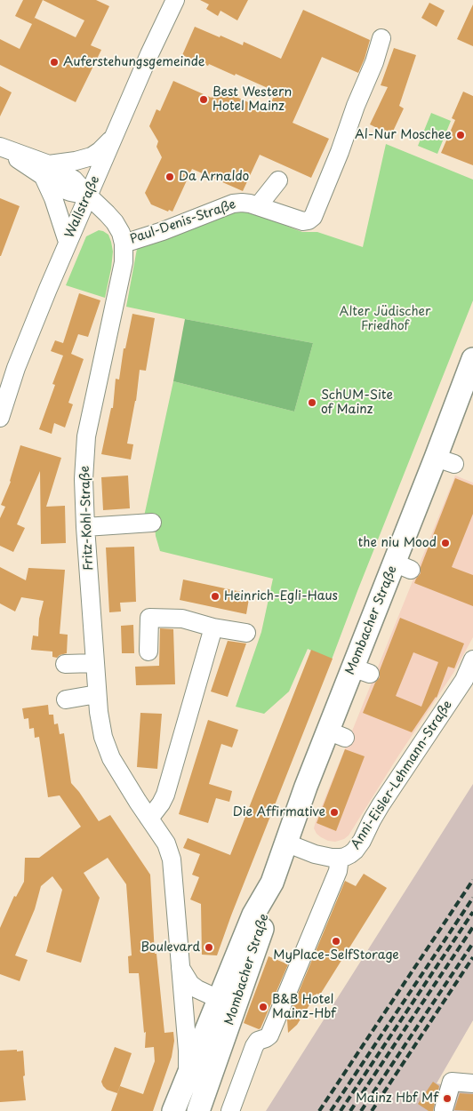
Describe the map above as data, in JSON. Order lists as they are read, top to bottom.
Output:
{
  "streets": {
    "main road": ["Mombacher Straße"],
    "street": [
      "Wallstraße",
      "Paul-Denis-Straße",
      "Fritz-Kohl-Straße",
      "Anni-Eisler-Lehmann-Straße"
    ]
  },
  "crossings": [
    ["Wallstraße", "Fritz-Kohl-Straße"],
    ["Paul-Denis-Straße", "Fritz-Kohl-Straße"],
    ["Fritz-Kohl-Straße", "Mombacher Straße"],
    ["Mombacher Straße", "Anni-Eisler-Lehmann-Straße"]
  ],
  "parks": ["Alter Jüdischer Friedhof"],
  "places": [
    "Auferstehungsgemeinde",
    "Best Western Hotel Mainz",
    "Al-Nur Moschee",
    "Da Arnaldo",
    "SchUM-Site of Mainz",
    "the niu Mood",
    "Heinrich-Egli-Haus",
    "Die Affirmative",
    "MyPlace-SelfStorage",
    "Boulevard",
    "B&B Hotel Mainz-Hbf",
    "Mainz Hbf Mf"
  ]
}
